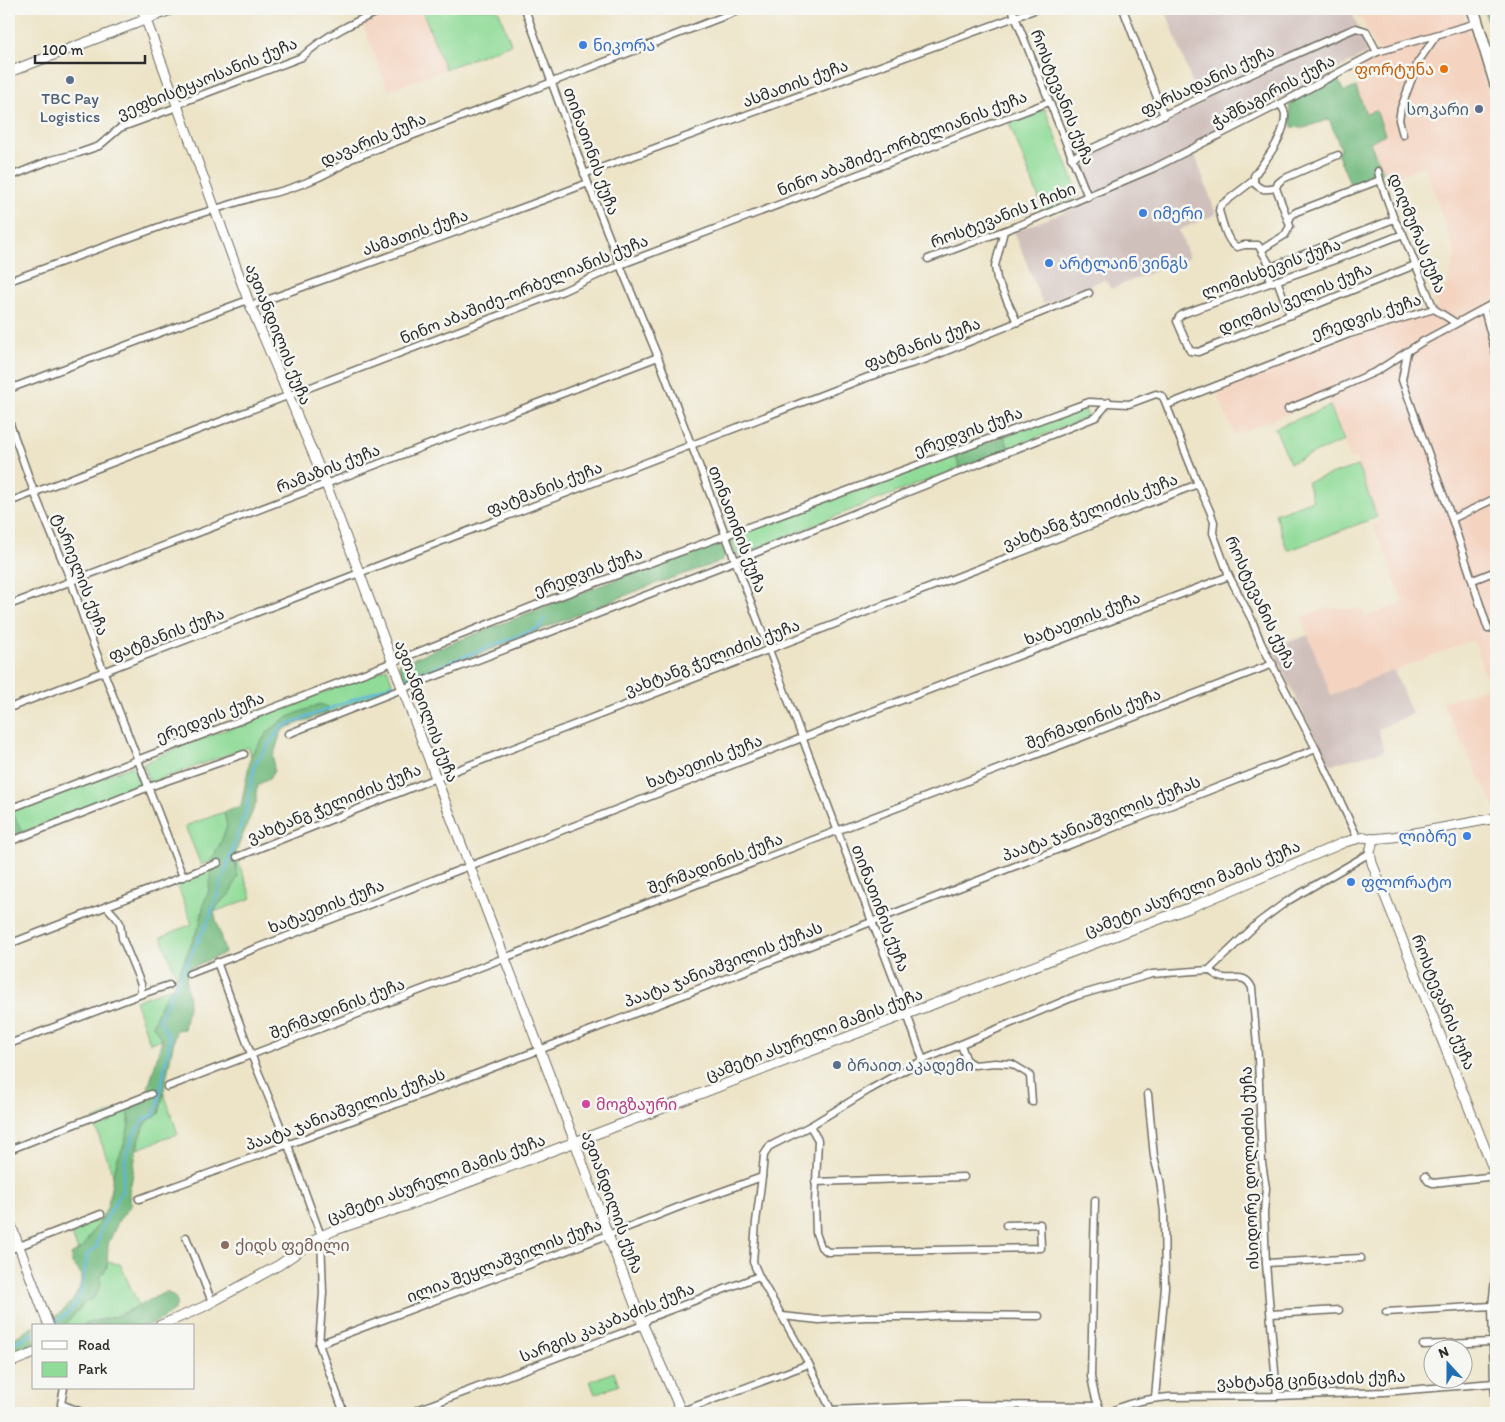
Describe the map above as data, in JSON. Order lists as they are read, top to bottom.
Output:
{
  "streets": {
    "street": [
      "ვეფხისტყაოსანის ქუჩა",
      "ფარსადანის ქუჩა",
      "ასმათის ქუჩა",
      "ჭაშნაგირის ქუჩა",
      "როსტევანის ქუჩა",
      "დავარის ქუჩა",
      "ნინო აბაშიძე-ორბელიანის ქუჩა",
      "თინათინის ქუჩა",
      "როსტევანის I ჩიხი",
      "დიღმურას ქუჩა",
      "ლომისხევის ქუჩა",
      "დიღმის ველის ქუჩა",
      "ერედვის ქუჩა",
      "ავთანდილის ქუჩა",
      "ფატმანის ქუჩა",
      "რამაზის ქუჩა",
      "ვახტანგ ჭელიძის ქუჩა",
      "ტარიელის ქუჩა",
      "ხატაეთის ქუჩა",
      "შერმადინის ქუჩა",
      "პაატა ჯანიაშვილის ქუჩას",
      "ცამეტი ასურელი მამის ქუჩა",
      "ისიდორე დოლიძის ქუჩა",
      "ილია შეყლაშვილის ქუჩა",
      "სარგის კაკაბაძის ქუჩა",
      "ვახტანგ ცინცაძის ქუჩა"
    ]
  },
  "crossings": [
    ["ვეფხისტყაოსანის ქუჩა", "ავთანდილის ქუჩა"],
    ["ფარსადანის ქუჩა", "ჭაშნაგირის ქუჩა"],
    ["ფარსადანის ქუჩა", "როსტევანის ქუჩა"],
    ["ასმათის ქუჩა", "როსტევანის ქუჩა"],
    ["ასმათის ქუჩა", "თინათინის ქუჩა"],
    ["ასმათის ქუჩა", "ავთანდილის ქუჩა"],
    ["ჭაშნაგირის ქუჩა", "როსტევანის ქუჩა"],
    ["ჭაშნაგირის ქუჩა", "როსტევანის I ჩიხი"],
    ["როსტევანის ქუჩა", "ნინო აბაშიძე-ორბელიანის ქუჩა"],
    ["როსტევანის ქუჩა", "როსტევანის I ჩიხი"],
    ["როსტევანის ქუჩა", "ერედვის ქუჩა"],
    ["როსტევანის ქუჩა", "ვახტანგ ჭელიძის ქუჩა"],
    ["როსტევანის ქუჩა", "ხატაეთის ქუჩა"],
    ["როსტევანის ქუჩა", "შერმადინის ქუჩა"],
    ["როსტევანის ქუჩა", "პაატა ჯანიაშვილის ქუჩას"],
    ["როსტევანის ქუჩა", "ცამეტი ასურელი მამის ქუჩა"],
    ["დავარის ქუჩა", "თინათინის ქუჩა"],
    ["დავარის ქუჩა", "ავთანდილის ქუჩა"],
    ["ნინო აბაშიძე-ორბელიანის ქუჩა", "თინათინის ქუჩა"],
    ["ნინო აბაშიძე-ორბელიანის ქუჩა", "ავთანდილის ქუჩა"],
    ["ნინო აბაშიძე-ორბელიანის ქუჩა", "ტარიელის ქუჩა"],
    ["თინათინის ქუჩა", "ერედვის ქუჩა"],
    ["თინათინის ქუჩა", "ფატმანის ქუჩა"],
    ["თინათინის ქუჩა", "რამაზის ქუჩა"],
    ["თინათინის ქუჩა", "ვახტანგ ჭელიძის ქუჩა"],
    ["თინათინის ქუჩა", "ხატაეთის ქუჩა"],
    ["თინათინის ქუჩა", "შერმადინის ქუჩა"],
    ["თინათინის ქუჩა", "პაატა ჯანიაშვილის ქუჩას"],
    ["თინათინის ქუჩა", "ცამეტი ასურელი მამის ქუჩა"],
    ["დიღმურას ქუჩა", "ლომისხევის ქუჩა"],
    ["დიღმურას ქუჩა", "დიღმის ველის ქუჩა"],
    ["დიღმურას ქუჩა", "ერედვის ქუჩა"],
    ["ლომისხევის ქუჩა", "დიღმის ველის ქუჩა"],
    ["ერედვის ქუჩა", "ავთანდილის ქუჩა"],
    ["ერედვის ქუჩა", "ტარიელის ქუჩა"],
    ["ავთანდილის ქუჩა", "ფატმანის ქუჩა"],
    ["ავთანდილის ქუჩა", "რამაზის ქუჩა"],
    ["ავთანდილის ქუჩა", "ვახტანგ ჭელიძის ქუჩა"],
    ["ავთანდილის ქუჩა", "ხატაეთის ქუჩა"],
    ["ავთანდილის ქუჩა", "შერმადინის ქუჩა"],
    ["ავთანდილის ქუჩა", "პაატა ჯანიაშვილის ქუჩას"],
    ["ავთანდილის ქუჩა", "ცამეტი ასურელი მამის ქუჩა"],
    ["ავთანდილის ქუჩა", "ილია შეყლაშვილის ქუჩა"],
    ["ავთანდილის ქუჩა", "სარგის კაკაბაძის ქუჩა"],
    ["ფატმანის ქუჩა", "ტარიელის ქუჩა"],
    ["რამაზის ქუჩა", "ტარიელის ქუჩა"],
    ["ისიდორე დოლიძის ქუჩა", "ვახტანგ ცინცაძის ქუჩა"]
  ],
  "places": [
    "ნიკორა",
    "ფორტუნა",
    "TBC Pay Logistics",
    "სოკარი",
    "იმერი",
    "არტლაინ ვინგს",
    "ლიბრე",
    "ფლორატო",
    "ბრაით აკადემი",
    "მოგზაური",
    "ქიდს ფემილი"
  ],
  "legend": ["Road", "Park"],
  "scale_bar": "100 m",
  "north": "top"
}
